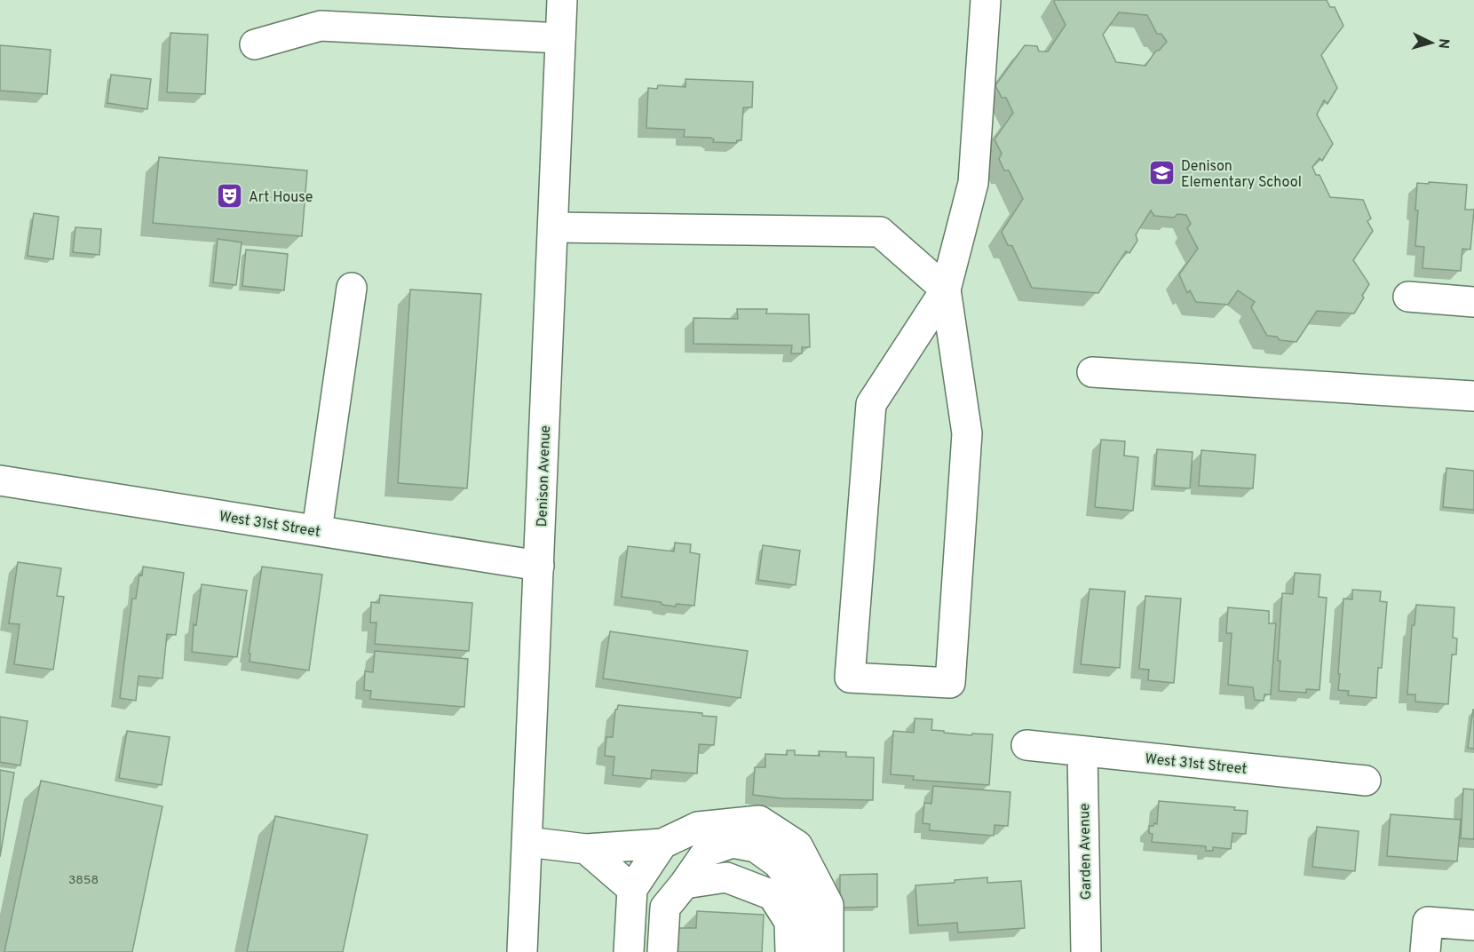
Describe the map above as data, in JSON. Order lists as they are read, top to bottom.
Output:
{
  "streets": {
    "street": ["Denison Avenue", "West 31st Street", "Garden Avenue"]
  },
  "crossings": [
    ["Denison Avenue", "West 31st Street"],
    ["West 31st Street", "Garden Avenue"]
  ],
  "places": {
    "school or university": ["Denison Elementary School"],
    "theatre": ["Art House"]
  },
  "house_numbers": ["3858"],
  "north": "right"
}
